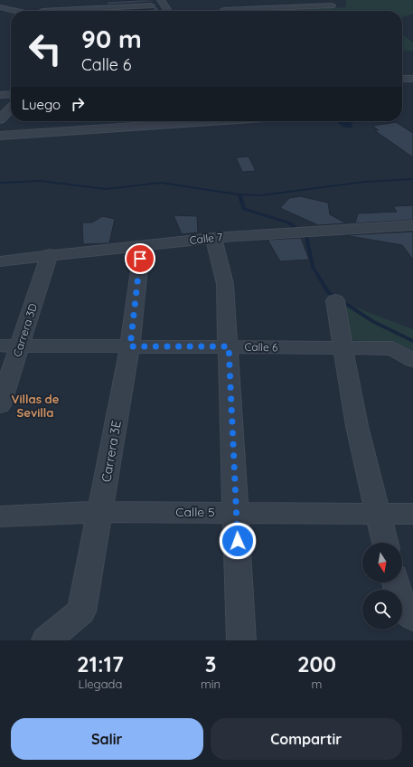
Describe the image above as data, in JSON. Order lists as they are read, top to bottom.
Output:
{
  "streets": {
    "street": [
      "Calle 7",
      "Carrera 3D",
      "Calle 6",
      "Carrera 3E",
      "Calle 5"
    ]
  },
  "crossings": [
    ["Calle 7", "Carrera 3D"],
    ["Calle 7", "Carrera 3E"],
    ["Carrera 3D", "Calle 6"],
    ["Calle 6", "Carrera 3E"],
    ["Carrera 3E", "Calle 5"]
  ],
  "districts": ["Villas de Sevilla"],
  "north": "bottom",
  "page": {
    "turn": ["90 m", "Calle 6"],
    "then": "Luego",
    "eta": [
      "21:17",
      "Llegada",
      "3",
      "min",
      "200",
      "m"
    ],
    "buttons": ["Salir", "Compartir"]
  }
}
